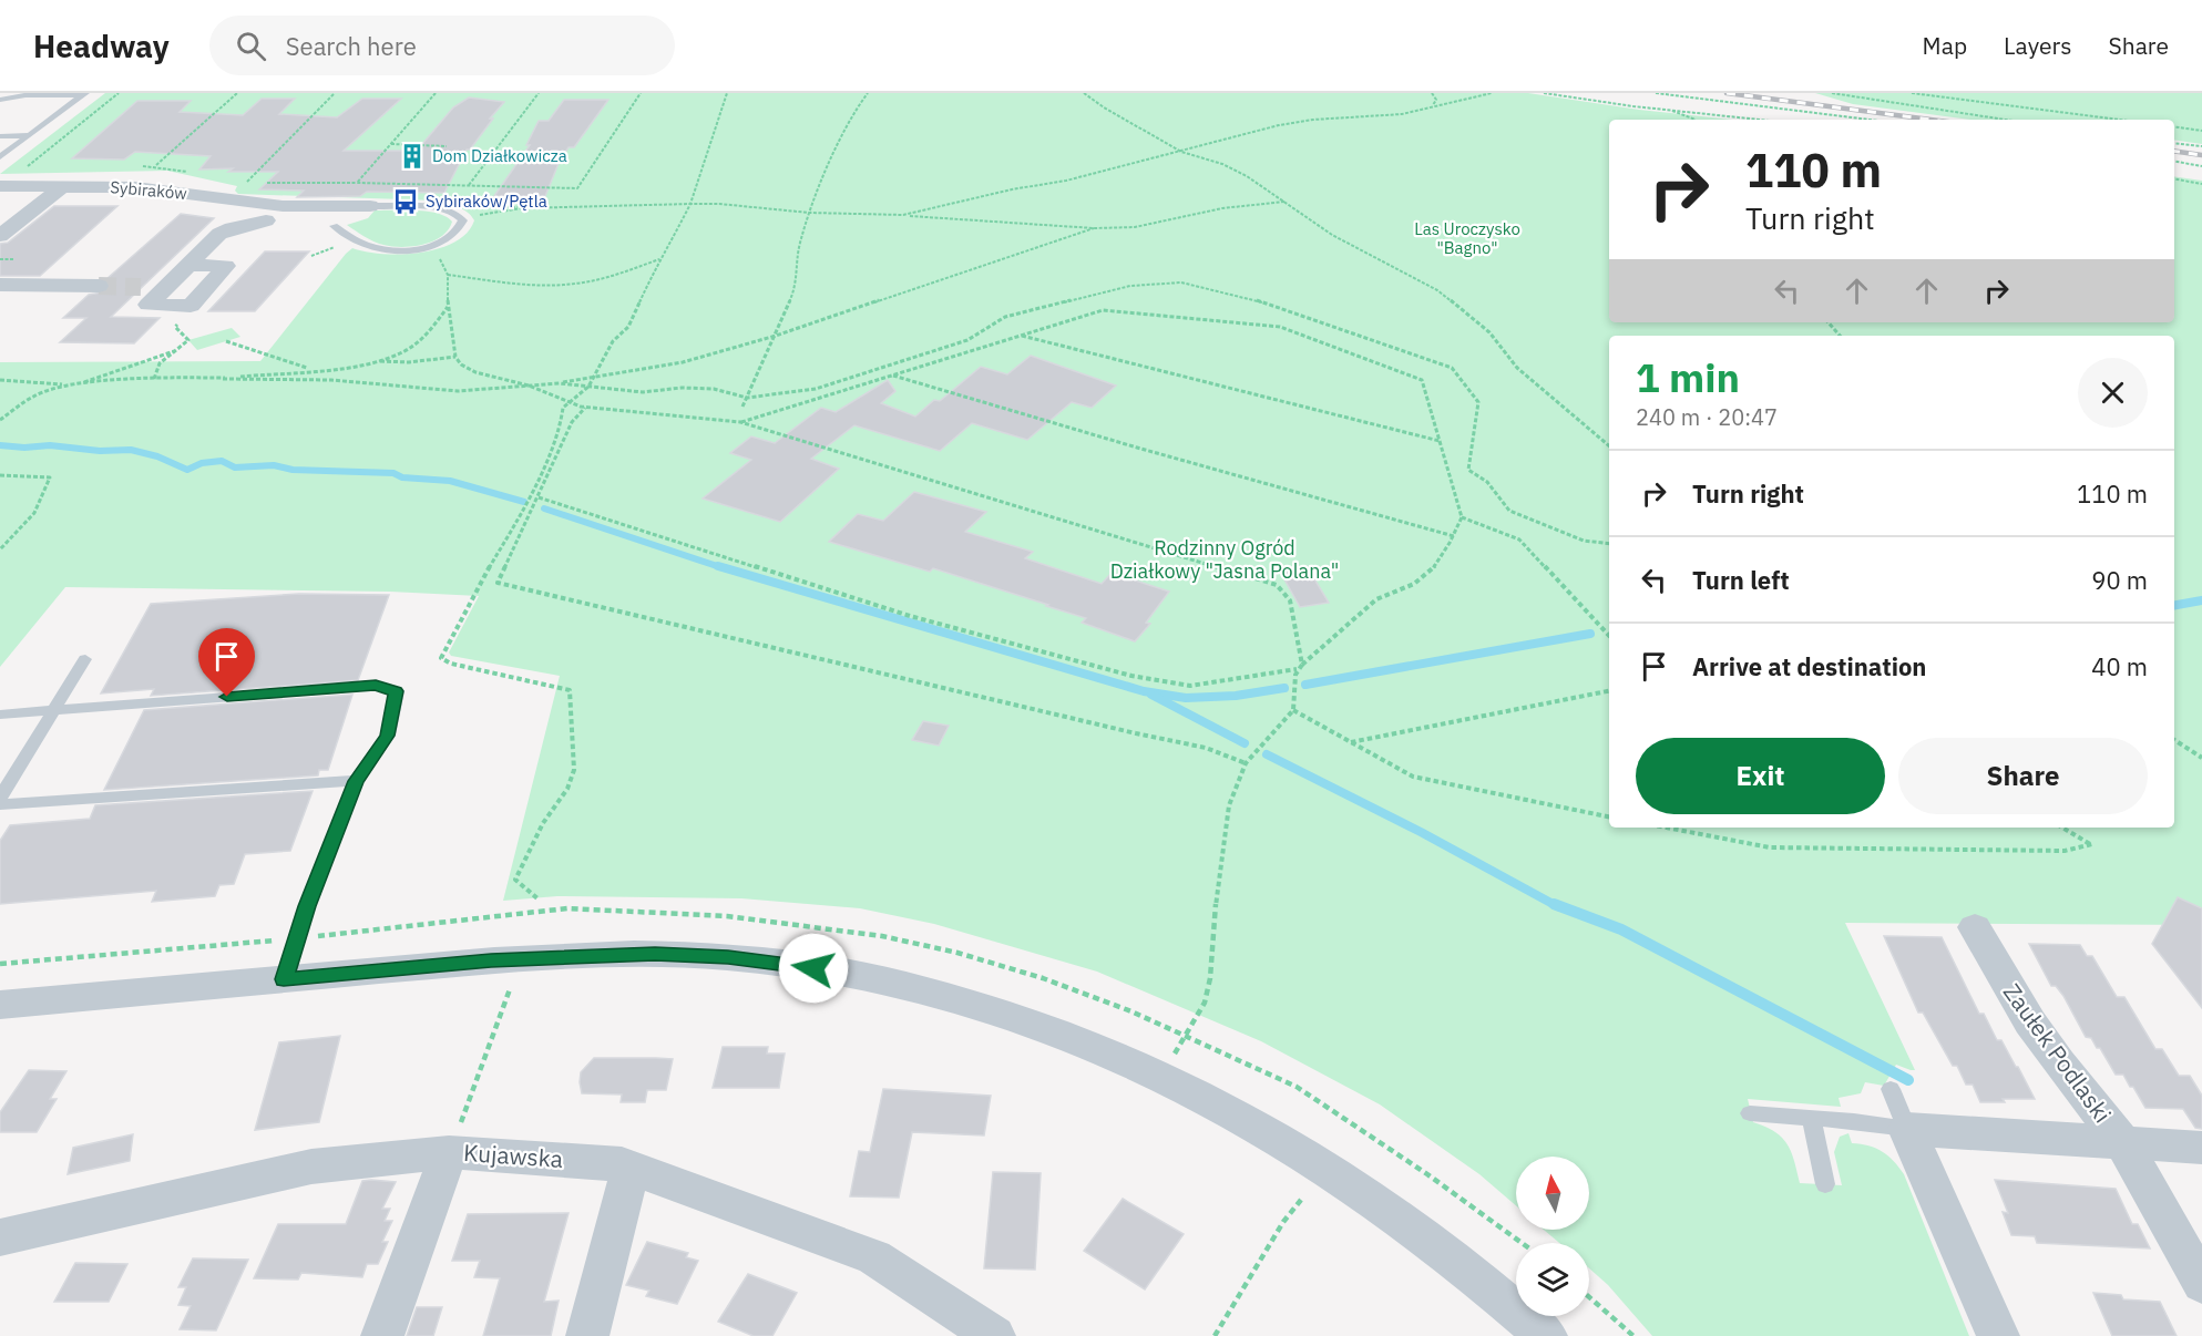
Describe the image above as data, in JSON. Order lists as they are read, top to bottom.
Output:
{
  "streets": {
    "street": ["Sybiraków", "Zaułek Podlaski", "Kujawska"]
  },
  "parks": ["Las Uroczysko \"Bagno\"", "Rodzinny Ogród Działkowy \"Jasna Polana\""],
  "places": {
    "building": ["Dom Działkowicza"],
    "bus stop": ["Sybiraków/Pętla"]
  },
  "north": "top",
  "page": {
    "header": "Headway",
    "search": "Search here",
    "nav": ["Map", "Layers", "Share"],
    "turn": ["110 m", "Turn right"],
    "heading": ["1 min", "240 m · 20:47"],
    "list": [
      {
        "name": "Turn right",
        "value": "110 m"
      },
      {
        "name": "Turn left",
        "value": "90 m"
      },
      {
        "name": "Arrive at destination",
        "value": "40 m"
      }
    ],
    "buttons": ["Exit", "Share"]
  }
}
